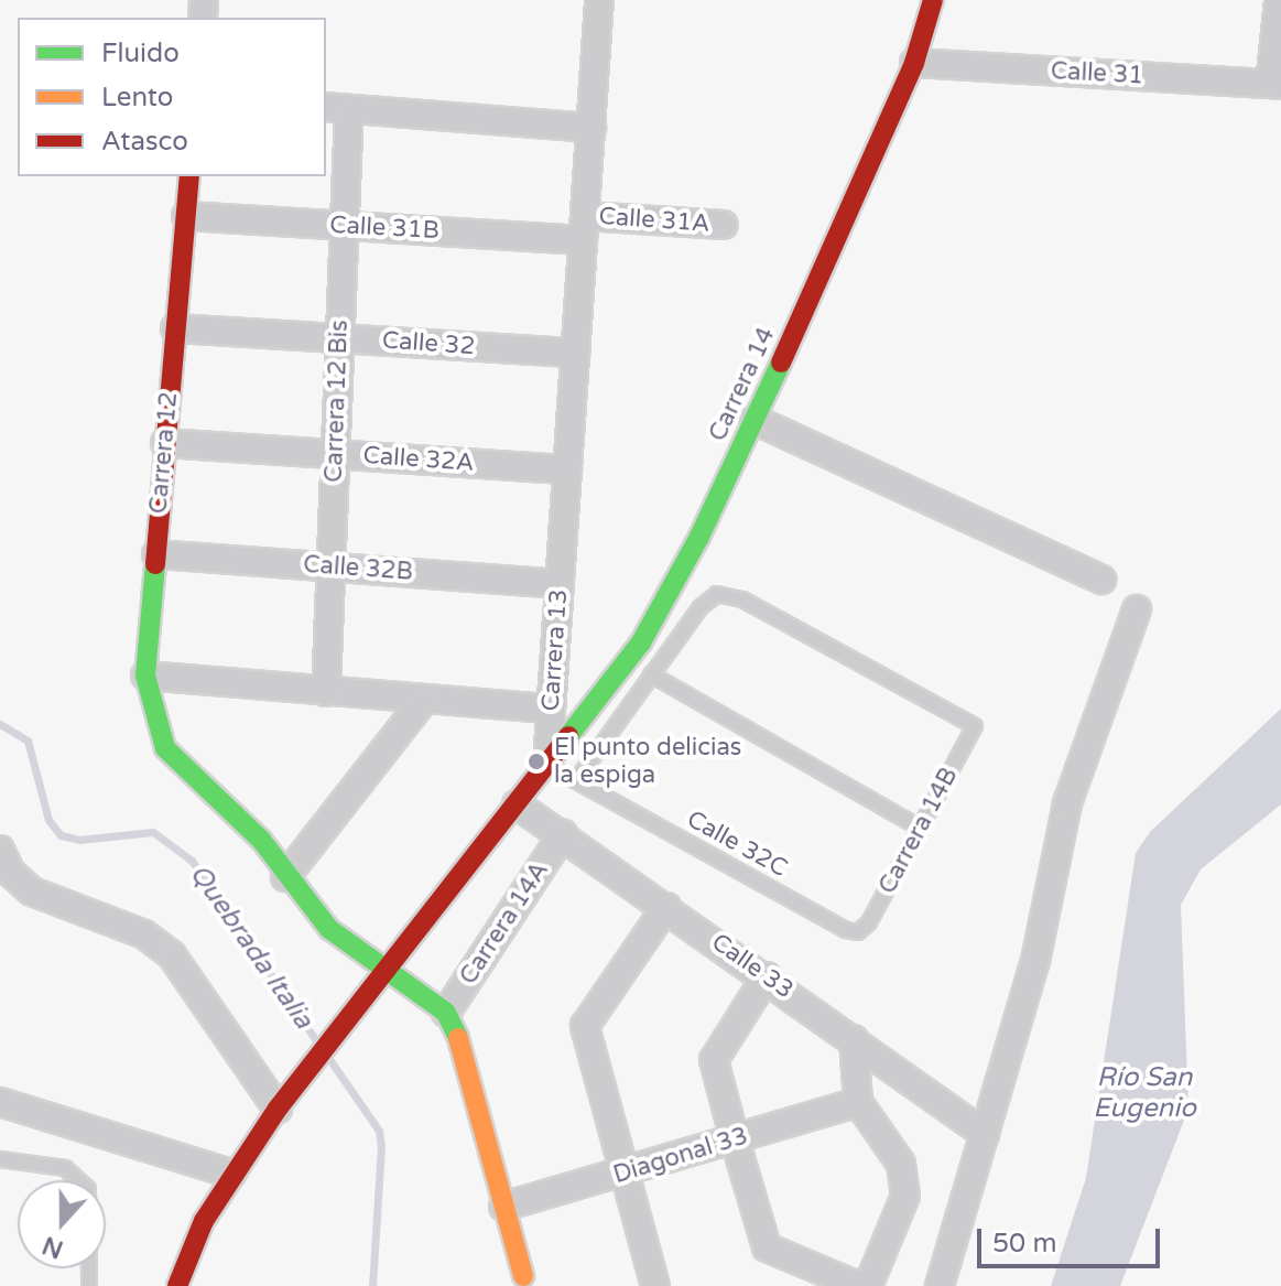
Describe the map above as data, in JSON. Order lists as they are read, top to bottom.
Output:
{
  "streets": {
    "main road": ["Carrera 14", "Carrera 12"],
    "street": [
      "Calle 31",
      "Calle 31A",
      "Calle 31B",
      "Calle 32",
      "Carrera 12 Bis",
      "Calle 32A",
      "Calle 32B",
      "Carrera 13",
      "Carrera 14A",
      "Calle 33",
      "Diagonal 33"
    ],
    "lane": ["Carrera 14B", "Calle 32C"]
  },
  "crossings": [
    ["Calle 31", "Carrera 14"],
    ["Calle 31A", "Calle 31B"],
    ["Calle 31A", "Carrera 13"],
    ["Calle 31B", "Carrera 12 Bis"],
    ["Calle 31B", "Carrera 12"],
    ["Calle 31B", "Carrera 13"],
    ["Calle 32", "Carrera 12 Bis"],
    ["Calle 32", "Carrera 12"],
    ["Calle 32", "Carrera 13"],
    ["Carrera 14", "Carrera 13"],
    ["Carrera 14", "Calle 32C"],
    ["Carrera 12 Bis", "Calle 32A"],
    ["Carrera 12 Bis", "Calle 32B"],
    ["Carrera 12", "Calle 32A"],
    ["Carrera 12", "Calle 32B"],
    ["Calle 32A", "Carrera 13"],
    ["Calle 32B", "Carrera 13"],
    ["Carrera 13", "Calle 32C"],
    ["Carrera 14B", "Calle 32C"],
    ["Carrera 14A", "Calle 33"]
  ],
  "water": ["Quebrada Italia", "Río San Eugenio"],
  "places": ["El punto delicias la espiga"],
  "legend": ["Fluido", "Lento", "Atasco"],
  "scale_bar": "50 m",
  "north": "bottom"
}
